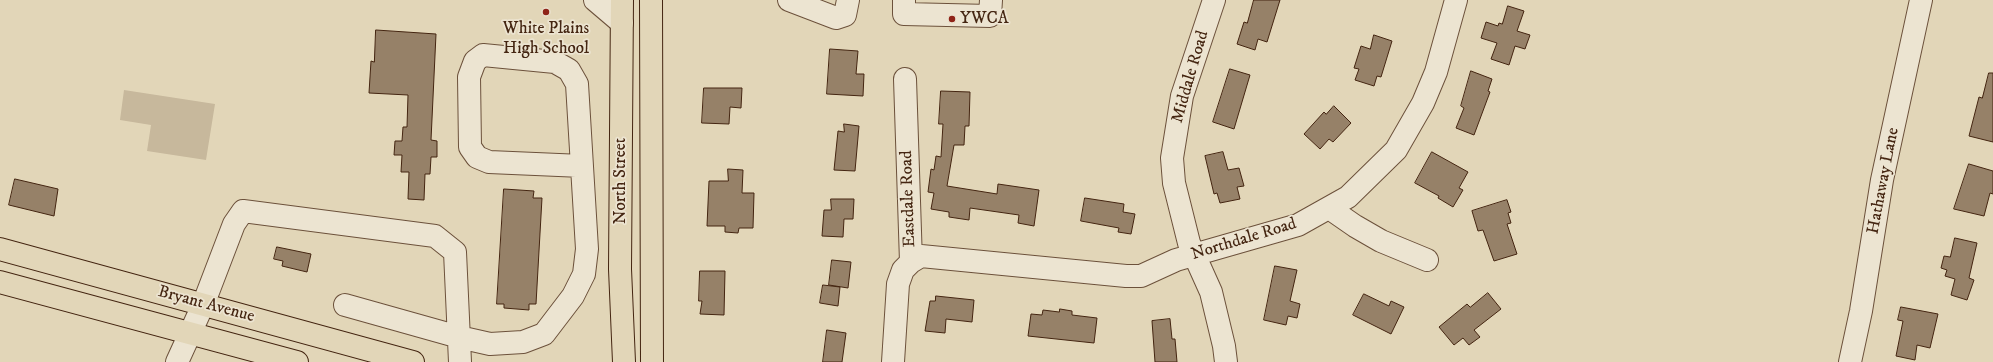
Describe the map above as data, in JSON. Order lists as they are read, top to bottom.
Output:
{
  "streets": {
    "main road": ["North Street", "Bryant Avenue"],
    "street": [
      "Middale Road",
      "Hathaway Lane",
      "Eastdale Road",
      "Northdale Road"
    ]
  },
  "crossings": [
    ["Middale Road", "Northdale Road"],
    ["Eastdale Road", "Northdale Road"]
  ],
  "places": ["White Plains High School", "YWCA"]
}
